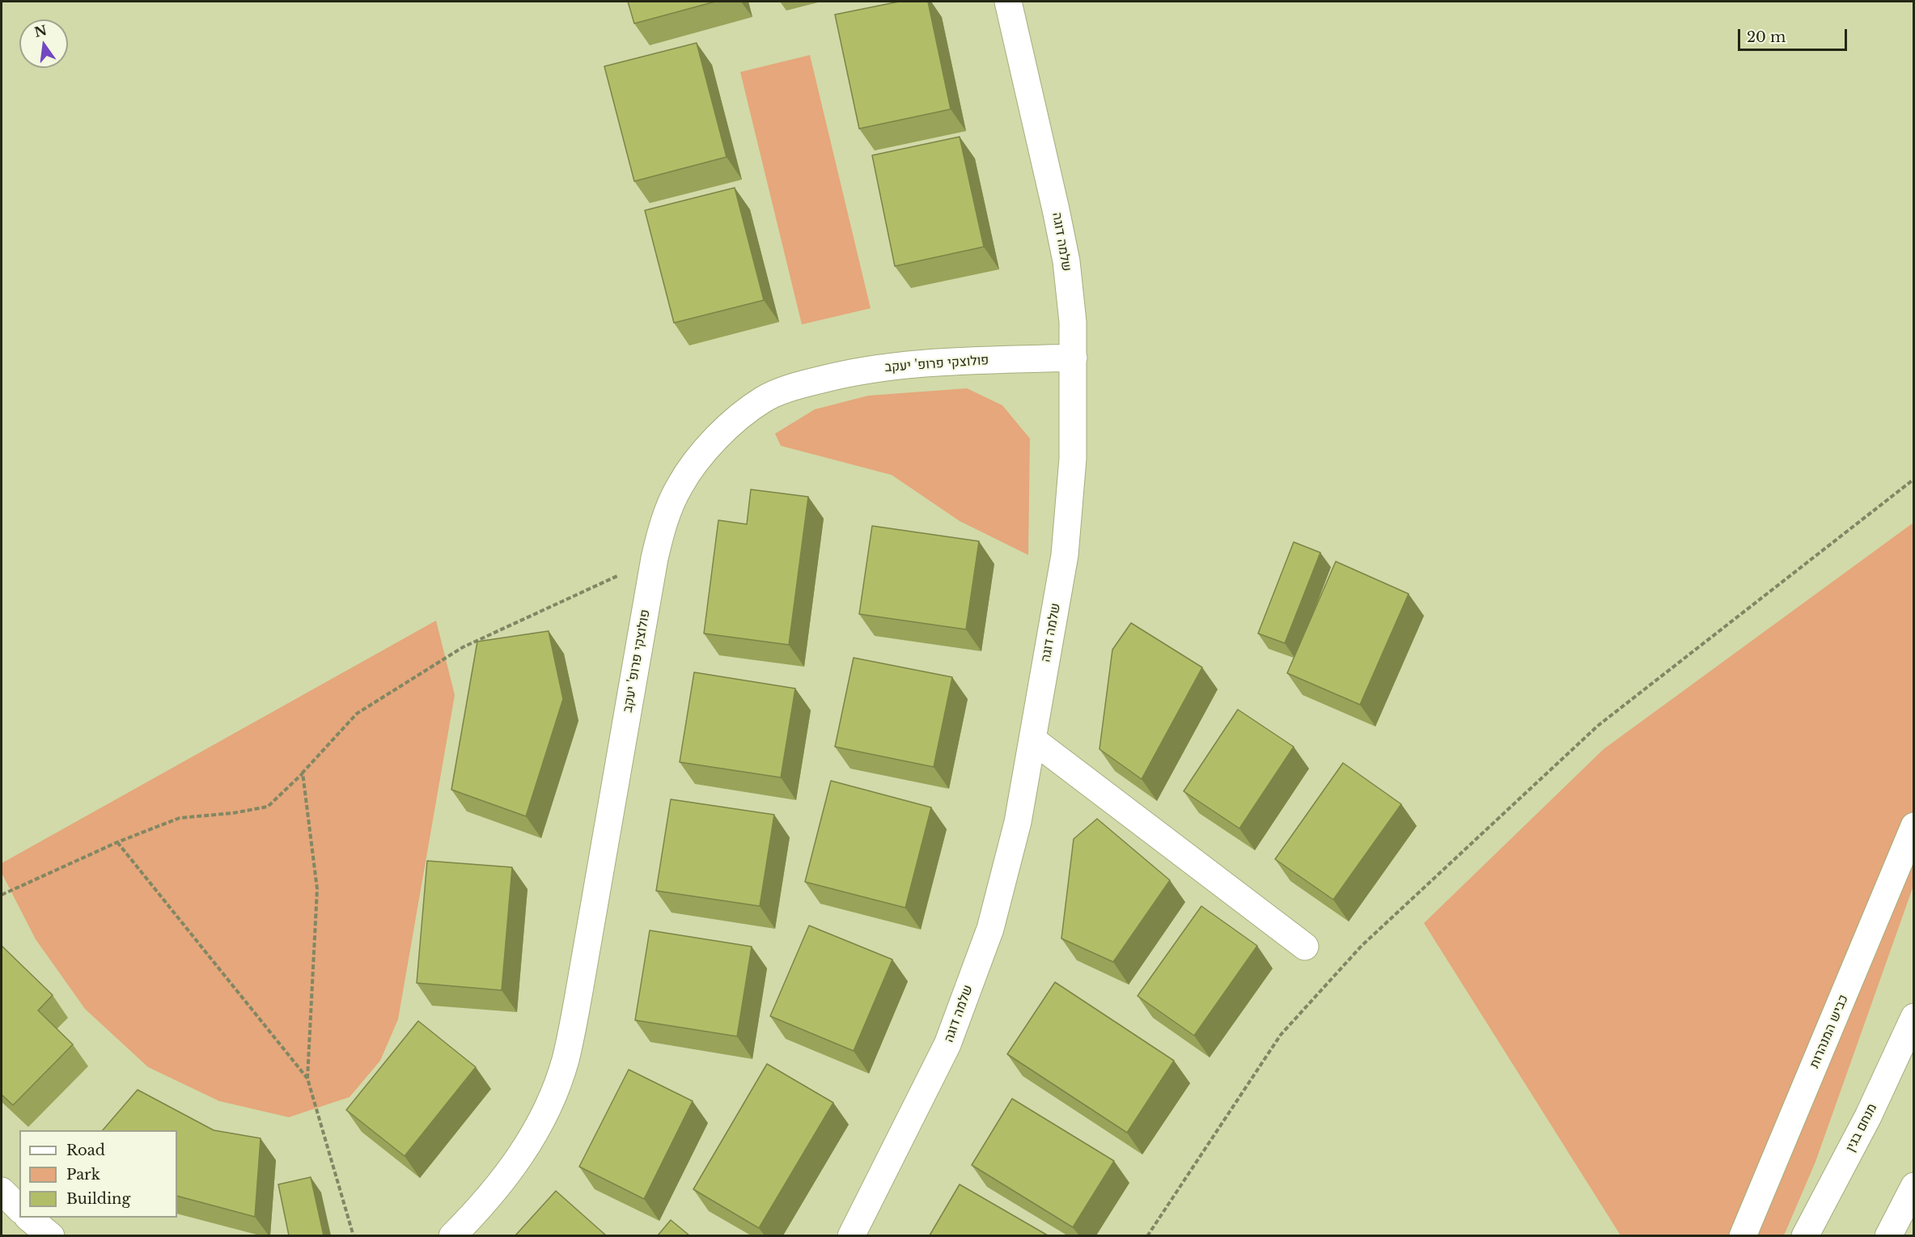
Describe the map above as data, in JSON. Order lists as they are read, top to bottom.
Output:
{
  "streets": {
    "main road": [
      "שלמה דוגה",
      "פולוצקי פרופ' יעקב",
      "כביש המנהרות",
      "מנחם בגין"
    ]
  },
  "crossings": [
    ["שלמה דוגה", "פולוצקי פרופ' יעקב"]
  ],
  "legend": ["Road", "Park", "Building"],
  "scale_bar": "20 m",
  "north": "top"
}
